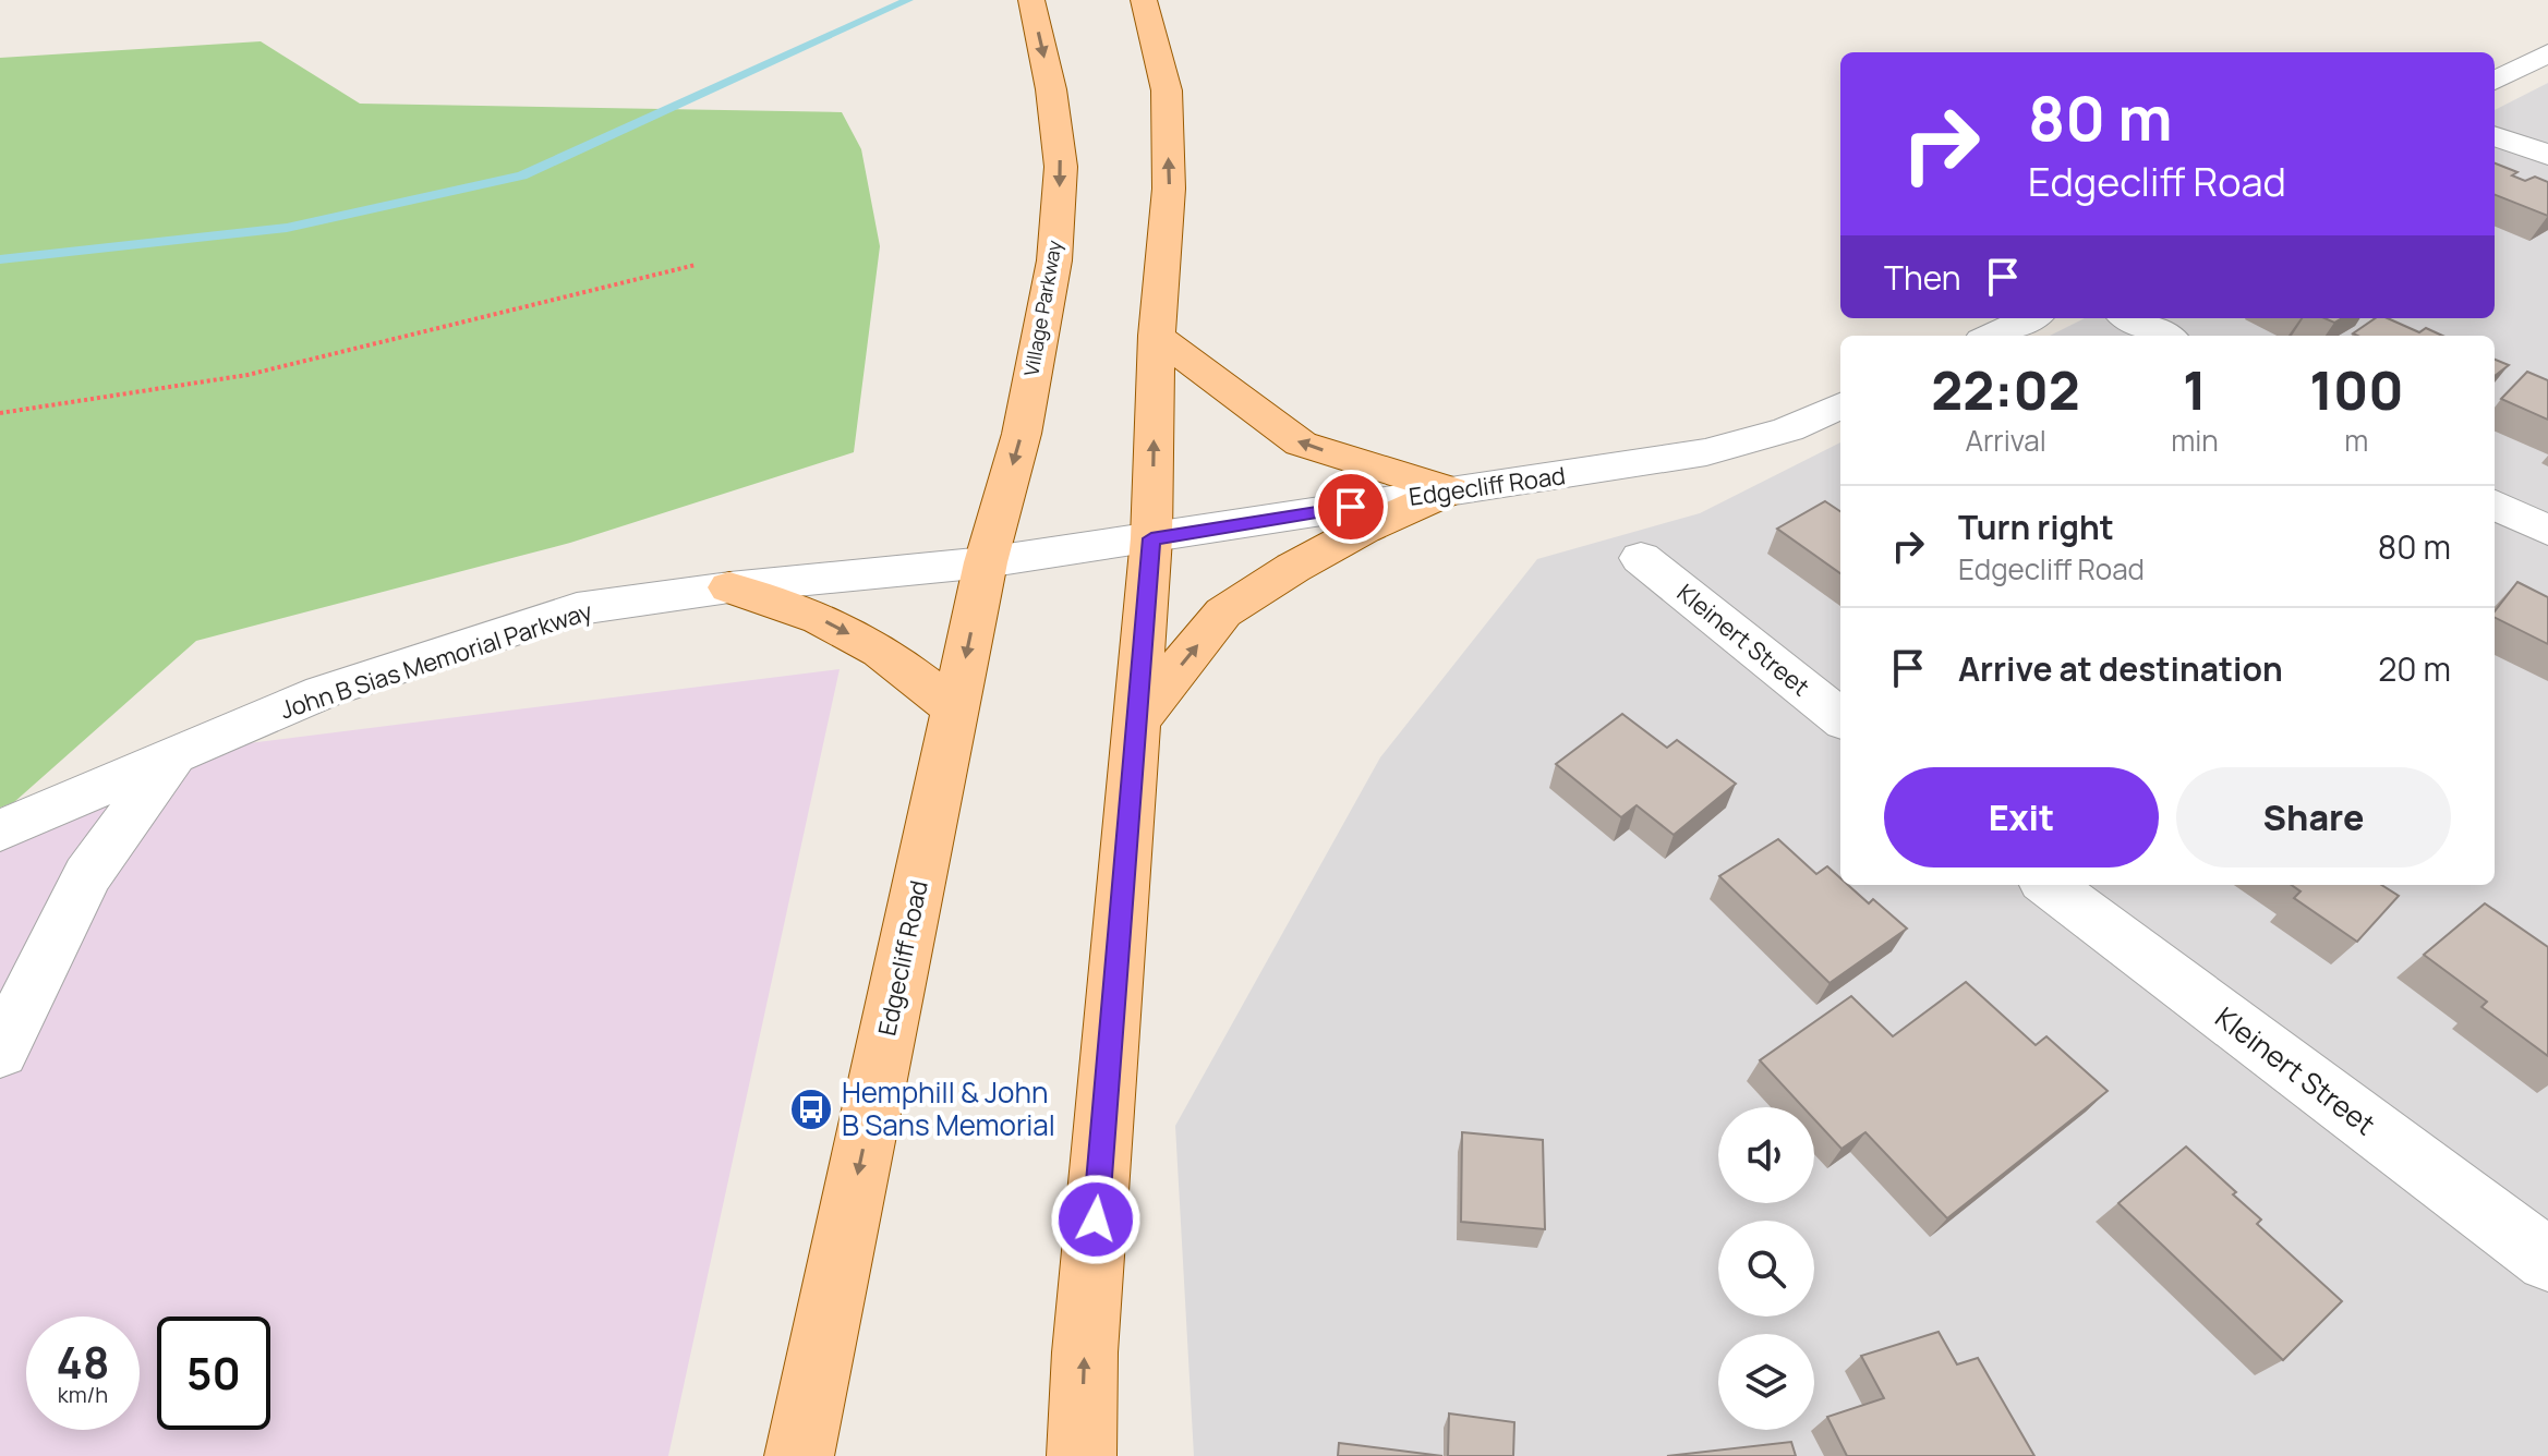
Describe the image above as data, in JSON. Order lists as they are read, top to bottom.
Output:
{
  "streets": {
    "main road": ["Village Parkway", "Edgecliff Road"],
    "street": ["Kleinert Street", "John B Sias Memorial Parkway"]
  },
  "crossings": [
    ["Village Parkway", "Edgecliff Road"],
    ["Village Parkway", "John B Sias Memorial Parkway"],
    ["Edgecliff Road", "John B Sias Memorial Parkway"]
  ],
  "places": {
    "bus stop": ["Hemphill & John B Sans Memorial"]
  },
  "page": {
    "turn": ["80 m", "Edgecliff Road"],
    "then": "Then",
    "eta": [
      "22:02",
      "Arrival",
      "1",
      "min",
      "100",
      "m"
    ],
    "list": [
      {
        "name": "Turn right",
        "note": "Edgecliff Road",
        "value": "80 m"
      },
      {
        "name": "Arrive at destination",
        "value": "20 m"
      }
    ],
    "buttons": ["Exit", "Share"],
    "speed": "48 km/h",
    "limit": "50"
  }
}
